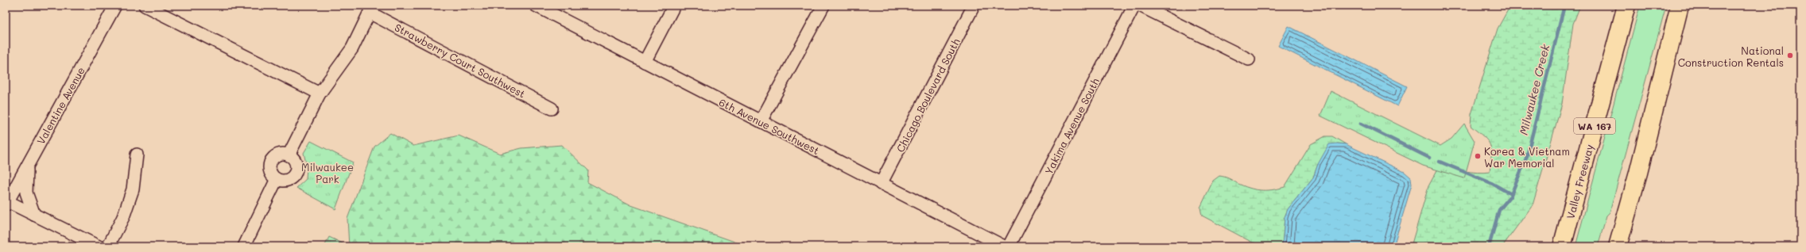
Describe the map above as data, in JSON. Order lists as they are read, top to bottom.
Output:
{
  "streets": {
    "highway": ["WA 167", "Valley Freeway"],
    "street": [
      "Strawberry Court Southwest",
      "Chicago Boulevard South",
      "Valentine Avenue",
      "6th Avenue Southwest",
      "Yakima Avenue South"
    ]
  },
  "crossings": [
    ["Chicago Boulevard South", "6th Avenue Southwest"]
  ],
  "water": ["Milwaukee Creek"],
  "parks": ["Milwaukee Park"],
  "places": ["National Construction Rentals", "Korea & Vietnam War Memorial"]
}
